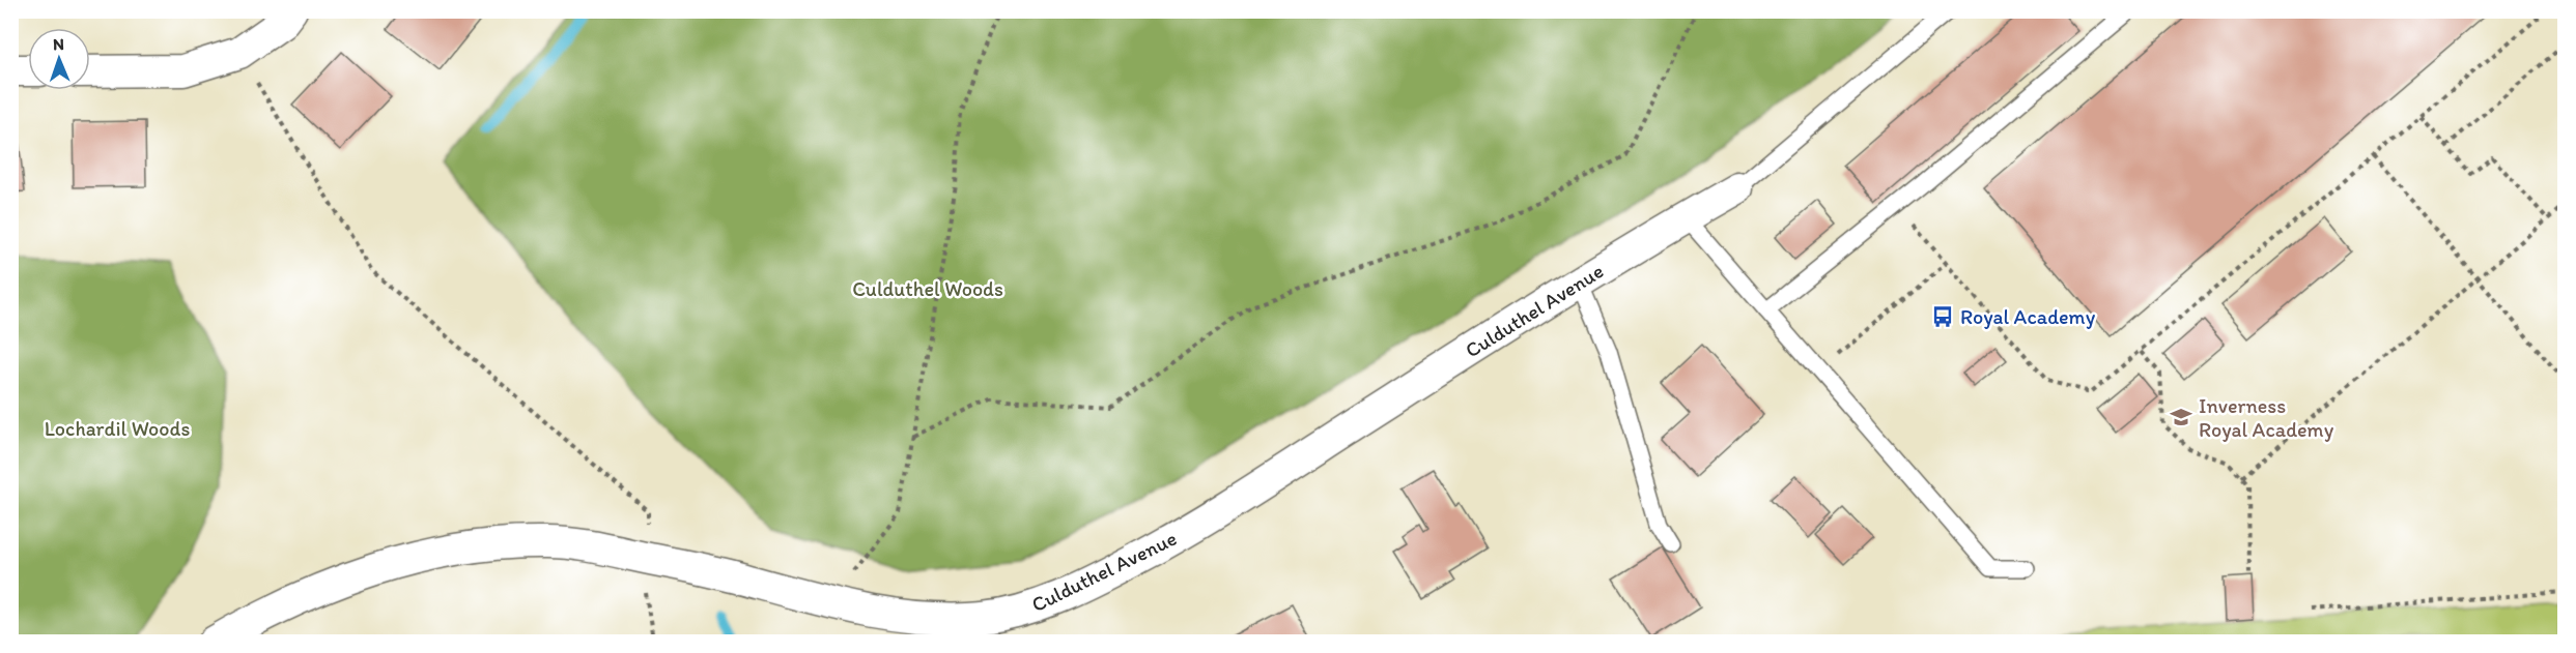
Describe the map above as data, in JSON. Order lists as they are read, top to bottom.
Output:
{
  "streets": {
    "street": ["Culduthel Avenue"]
  },
  "parks": ["Culduthel Woods", "Lochardil Woods"],
  "places": {
    "bus stop": ["Royal Academy"],
    "school or university": ["Inverness Royal Academy"]
  },
  "north": "top"
}
